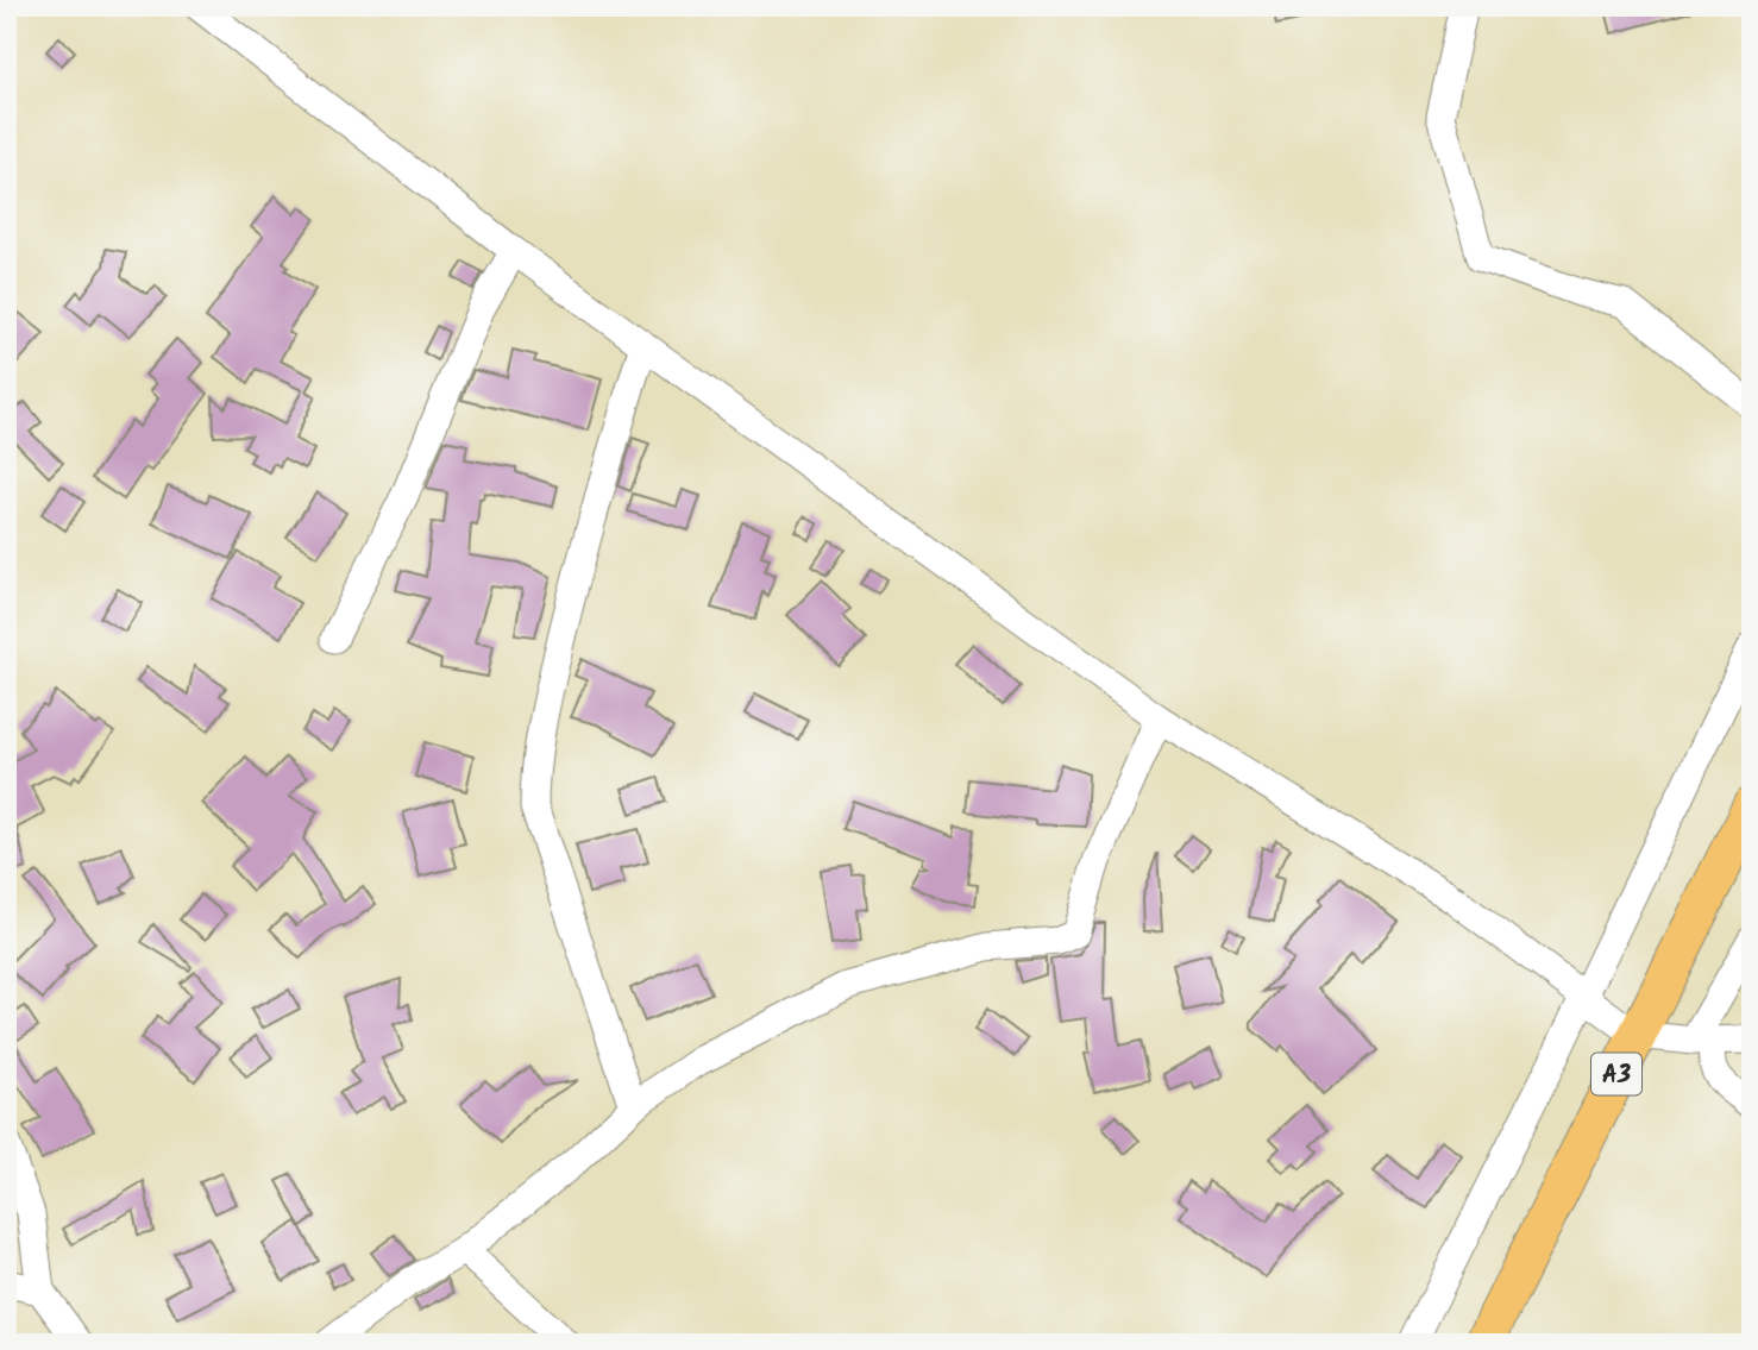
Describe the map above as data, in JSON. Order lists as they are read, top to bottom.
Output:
{
  "streets": {
    "highway": ["A3"]
  }
}
